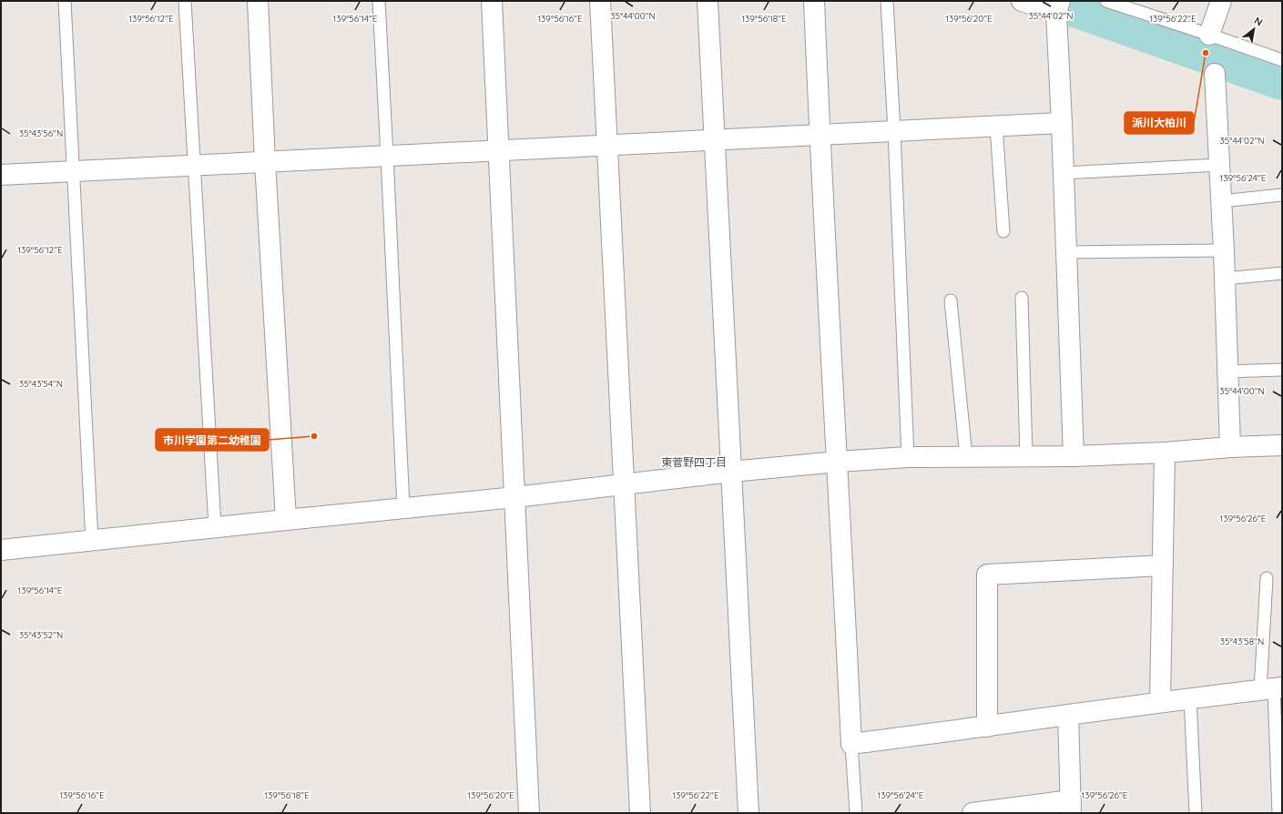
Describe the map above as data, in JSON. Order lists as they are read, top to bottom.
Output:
{
  "districts": ["東菅野四丁目"],
  "places": ["派川大柏川", "市川学園第二幼稚園"],
  "north": "top right",
  "coordinates": [
    "35°44'00\"N",
    "35°44'02\"N",
    "139°56'12\"E",
    "139°56'14\"E",
    "139°56'16\"E",
    "139°56'18\"E",
    "139°56'20\"E",
    "139°56'22\"E",
    "35°43'56\"N",
    "139°56'24\"E",
    "35°43'54\"N",
    "139°56'26\"E",
    "35°43'52\"N",
    "35°43'58\"N"
  ]
}
